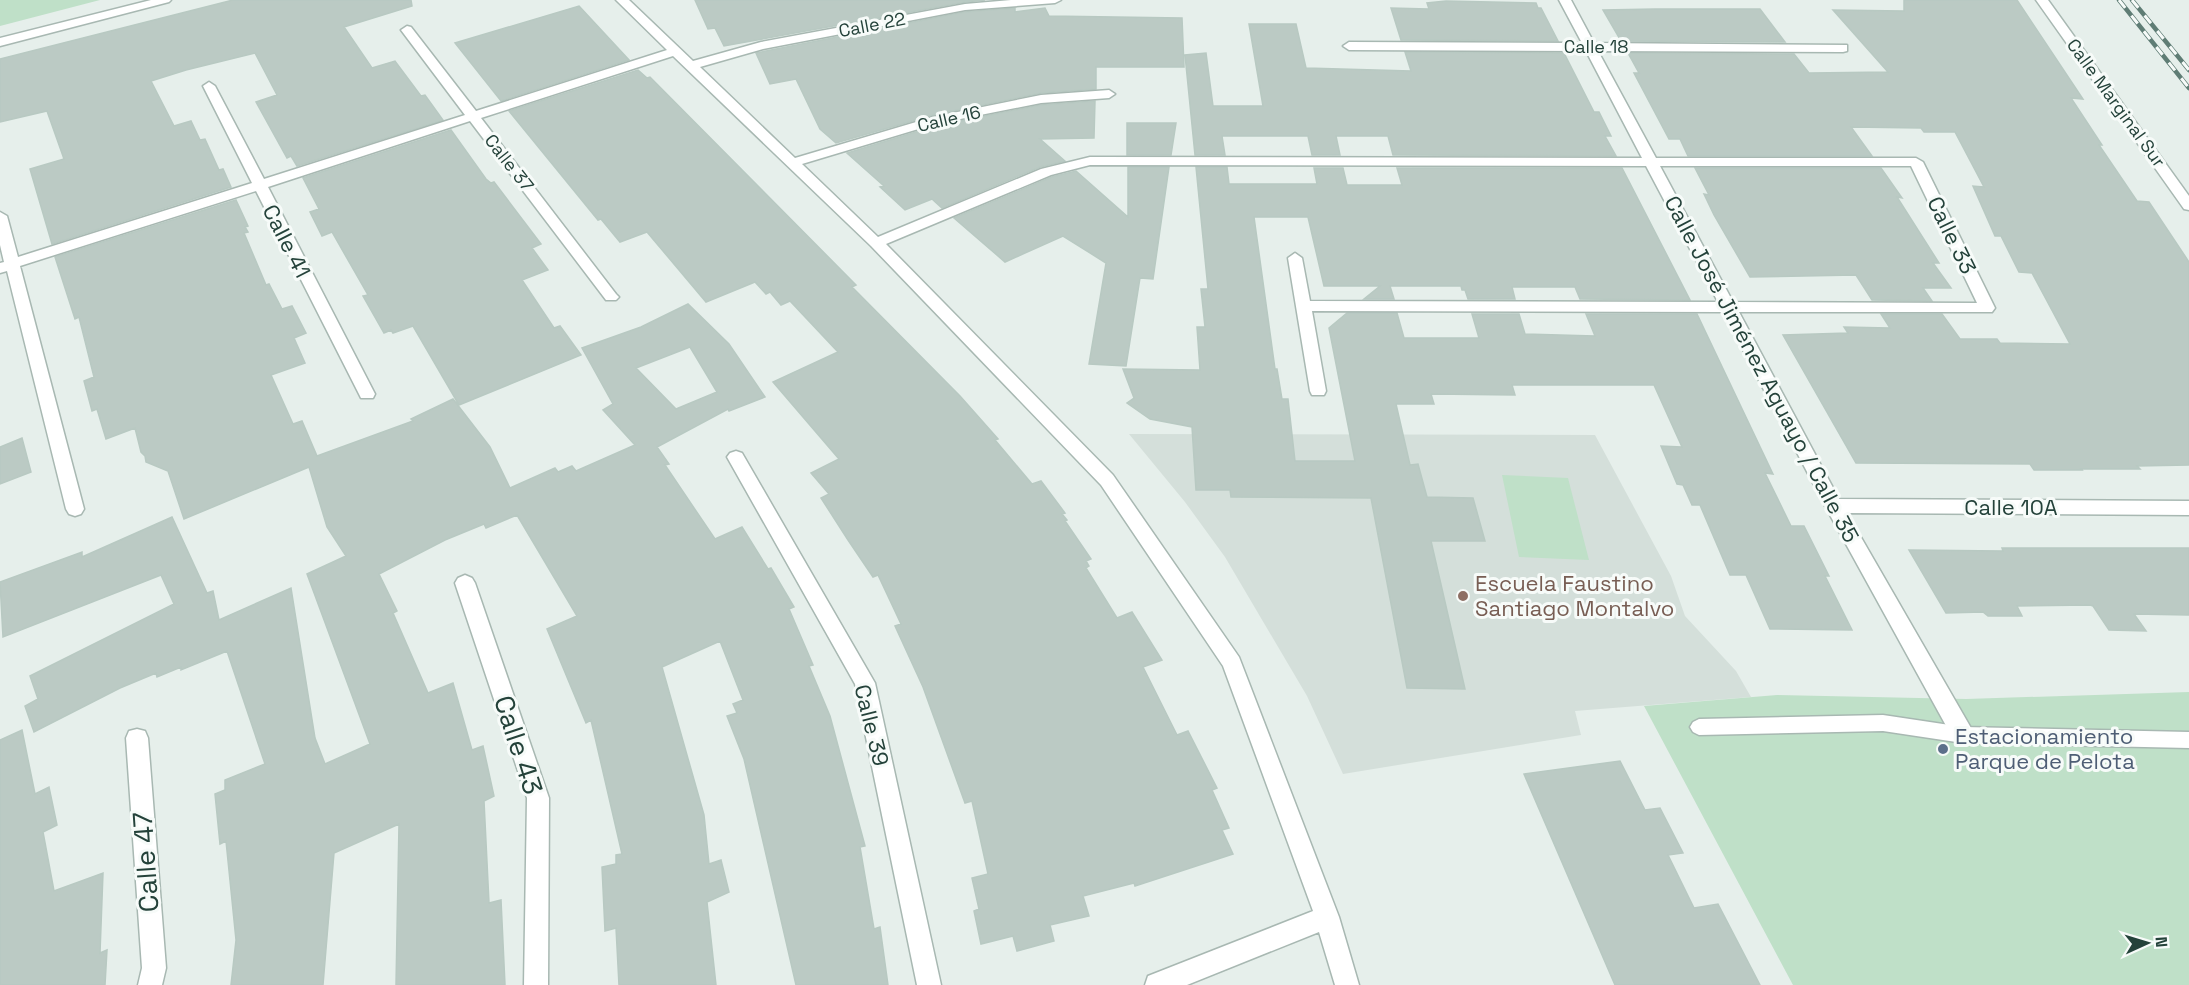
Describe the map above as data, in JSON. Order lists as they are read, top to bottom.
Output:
{
  "streets": {
    "street": [
      "Calle 22",
      "Calle 18",
      "Calle Marginal Sur",
      "Calle 16",
      "Calle 37",
      "Calle 33",
      "Calle 41",
      "Calle José Jiménez Aguayo / Calle 35",
      "Calle 10A",
      "Calle 39",
      "Calle 43",
      "Calle 47"
    ]
  },
  "crossings": [
    ["Calle 18", "Calle José Jiménez Aguayo / Calle 35"],
    ["Calle 33", "Calle José Jiménez Aguayo / Calle 35"],
    ["Calle José Jiménez Aguayo / Calle 35", "Calle 10A"]
  ],
  "places": ["Escuela Faustino Santiago Montalvo", "Estacionamiento Parque de Pelota"],
  "north": "right"
}
